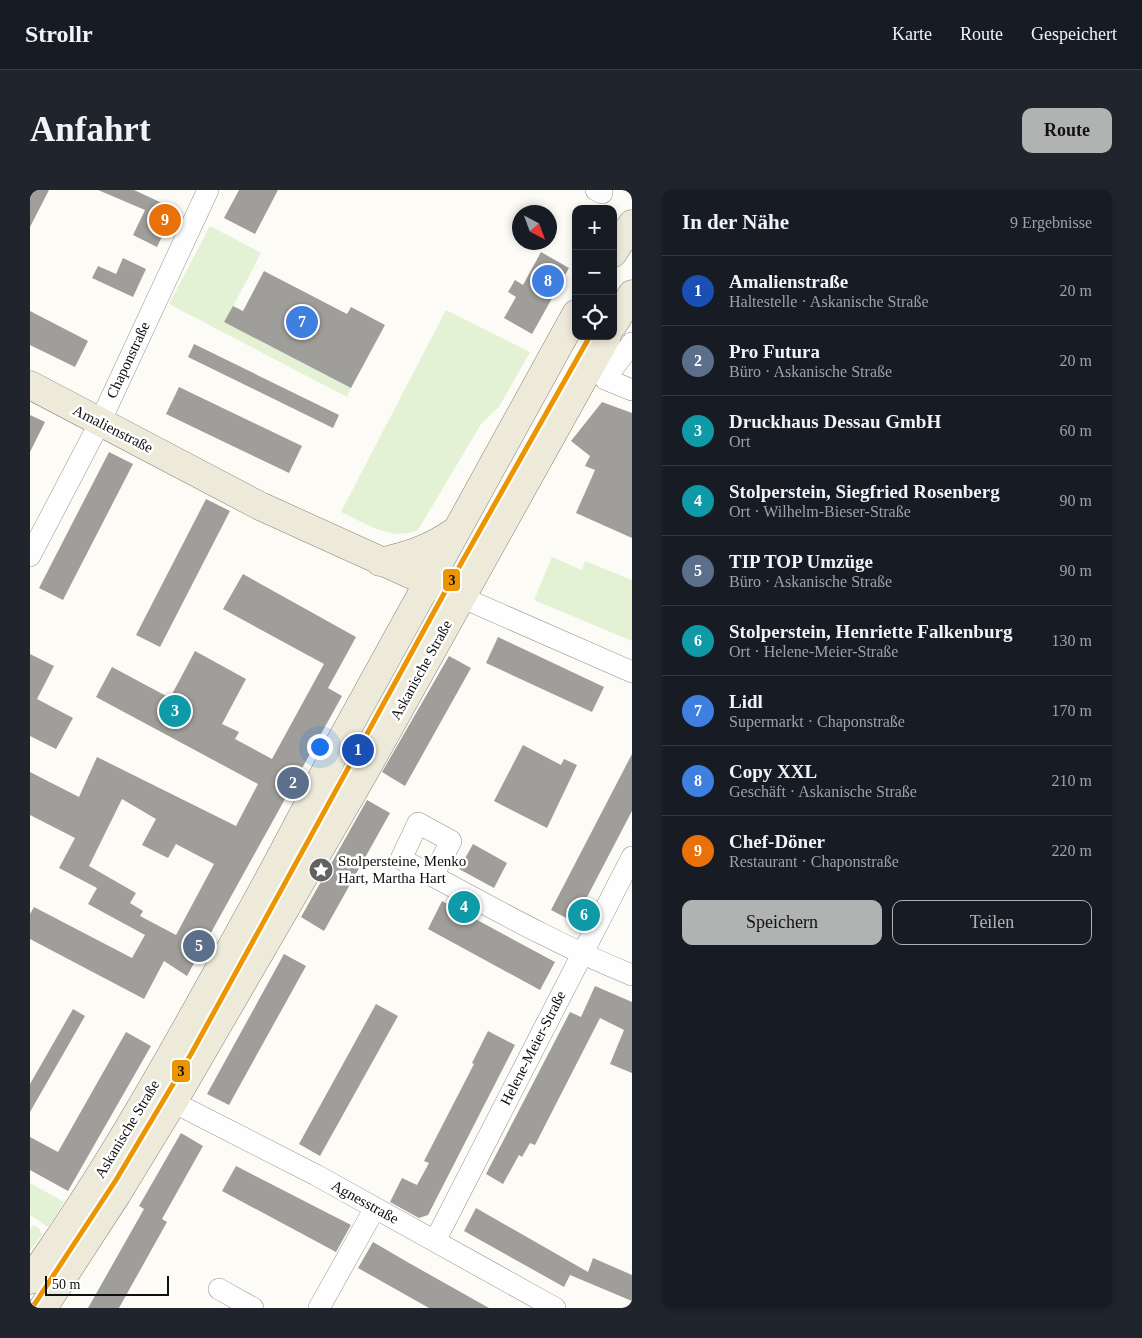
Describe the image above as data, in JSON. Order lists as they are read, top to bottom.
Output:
{
  "streets": {
    "main road": ["Amalienstraße", "Askanische Straße"],
    "street": ["Chaponstraße", "Helene-Meier-Straße", "Agnesstraße"]
  },
  "crossings": [
    ["Chaponstraße", "Amalienstraße"],
    ["Amalienstraße", "Askanische Straße"],
    ["Askanische Straße", "Agnesstraße"],
    ["Helene-Meier-Straße", "Agnesstraße"]
  ],
  "places": {
    "place": ["Stolpersteine, Menko Hart, Martha Hart"]
  },
  "lines": ["transit line 3"],
  "scale_bar": "50 m",
  "north": "bottom right",
  "page": {
    "header": "Strollr",
    "nav": ["Karte", "Route", "Gespeichert"],
    "buttons": [
      "Route",
      ["Speichern", "Teilen"]
    ],
    "title": "Anfahrt",
    "heading": ["In der Nähe", "9 Ergebnisse"],
    "pins": [
      "9",
      "8",
      "7",
      "3",
      "1",
      "2",
      "4",
      "6",
      "5"
    ],
    "map_buttons": ["+", "−"],
    "list": [
      {
        "mark": "1",
        "name": "Amalienstraße",
        "note": "Haltestelle · Askanische Straße",
        "value": "20 m"
      },
      {
        "mark": "2",
        "name": "Pro Futura",
        "note": "Büro · Askanische Straße",
        "value": "20 m"
      },
      {
        "mark": "3",
        "name": "Druckhaus Dessau GmbH",
        "note": "Ort",
        "value": "60 m"
      },
      {
        "mark": "4",
        "name": "Stolperstein, Siegfried Rosenberg",
        "note": "Ort · Wilhelm-Bieser-Straße",
        "value": "90 m"
      },
      {
        "mark": "5",
        "name": "TIP TOP Umzüge",
        "note": "Büro · Askanische Straße",
        "value": "90 m"
      },
      {
        "mark": "6",
        "name": "Stolperstein, Henriette Falkenburg",
        "note": "Ort · Helene-Meier-Straße",
        "value": "130 m"
      },
      {
        "mark": "7",
        "name": "Lidl",
        "note": "Supermarkt · Chaponstraße",
        "value": "170 m"
      },
      {
        "mark": "8",
        "name": "Copy XXL",
        "note": "Geschäft · Askanische Straße",
        "value": "210 m"
      },
      {
        "mark": "9",
        "name": "Chef-Döner",
        "note": "Restaurant · Chaponstraße",
        "value": "220 m"
      }
    ],
    "scale": "50 m"
  }
}
